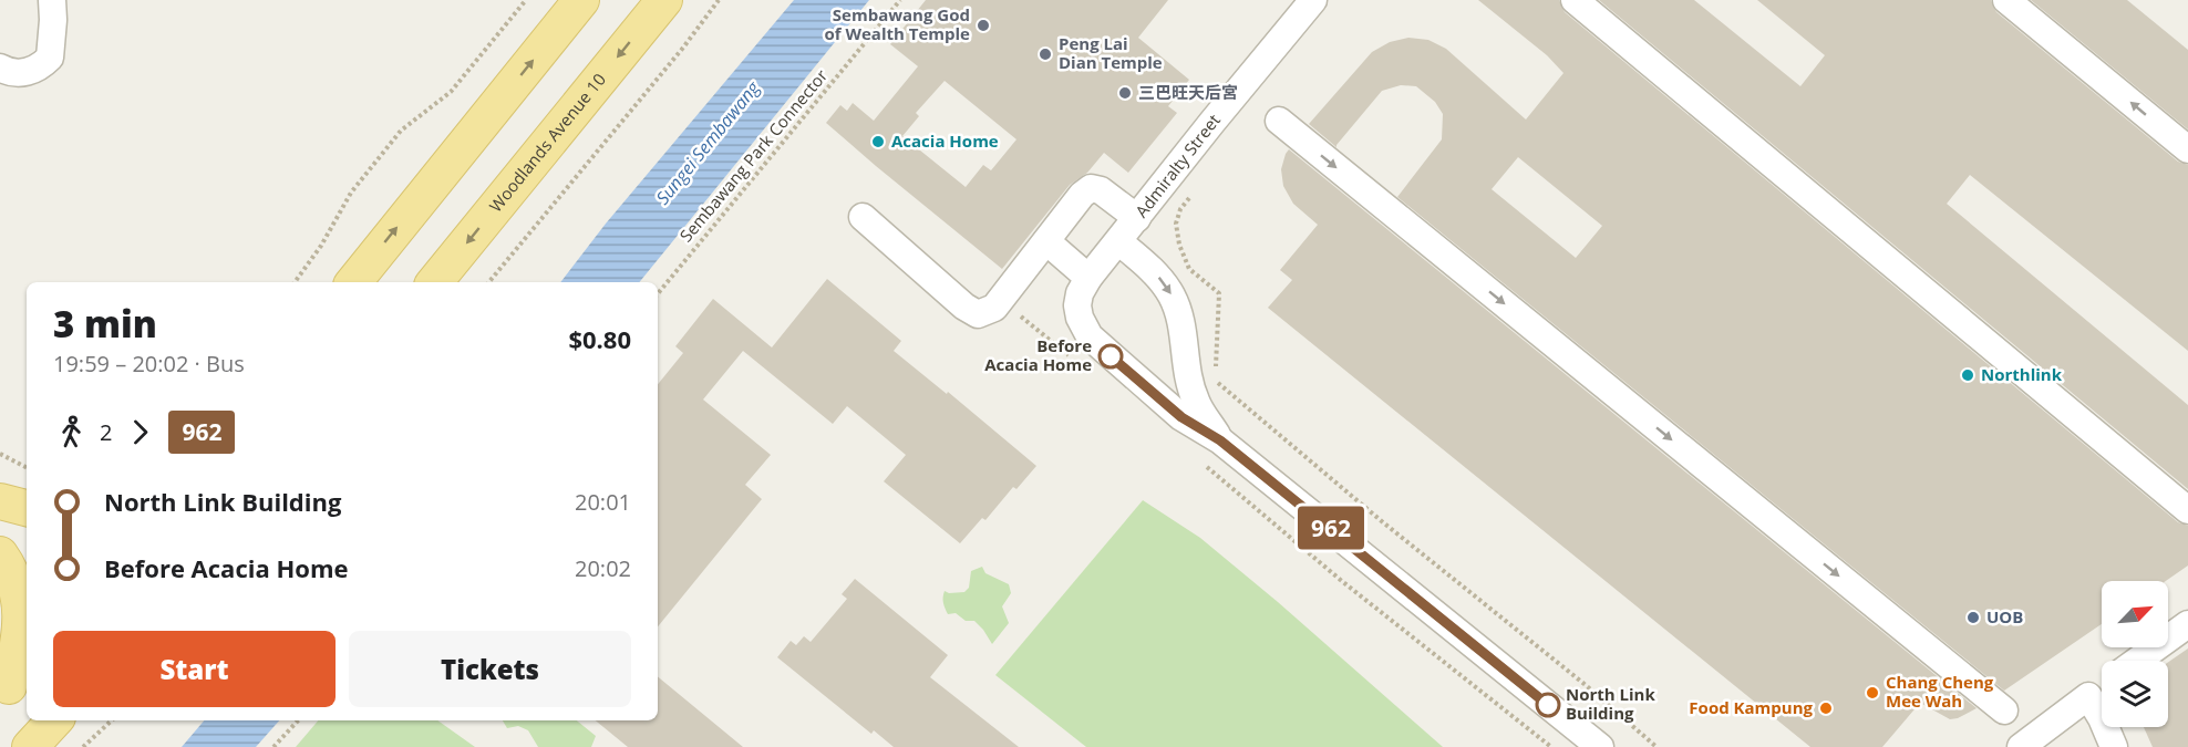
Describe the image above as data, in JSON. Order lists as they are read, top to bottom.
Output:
{
  "streets": {
    "main road": ["Woodlands Avenue 10"],
    "street": ["Admiralty Street"],
    "path": ["Sembawang Park Connector"]
  },
  "water": ["Sungei Sembawang"],
  "places": [
    "Sembawang God of Wealth Temple",
    "Peng Lai Dian Temple",
    "三巴旺天后宮",
    "Acacia Home",
    "Before Acacia Home",
    "Northlink",
    "UOB",
    "Chang Cheng Mee Wah",
    "North Link Building",
    "Food Kampung"
  ],
  "lines": ["bus line 962"],
  "north": "top right",
  "page": {
    "on_map": "962",
    "heading": ["3 min", "19:59 – 20:02 · Bus", "$0.80"],
    "legs": ["2", "962"],
    "list": [
      {
        "name": "North Link Building",
        "value": "20:01"
      },
      {
        "name": "Before Acacia Home",
        "value": "20:02"
      }
    ],
    "buttons": ["Start", "Tickets"]
  }
}
